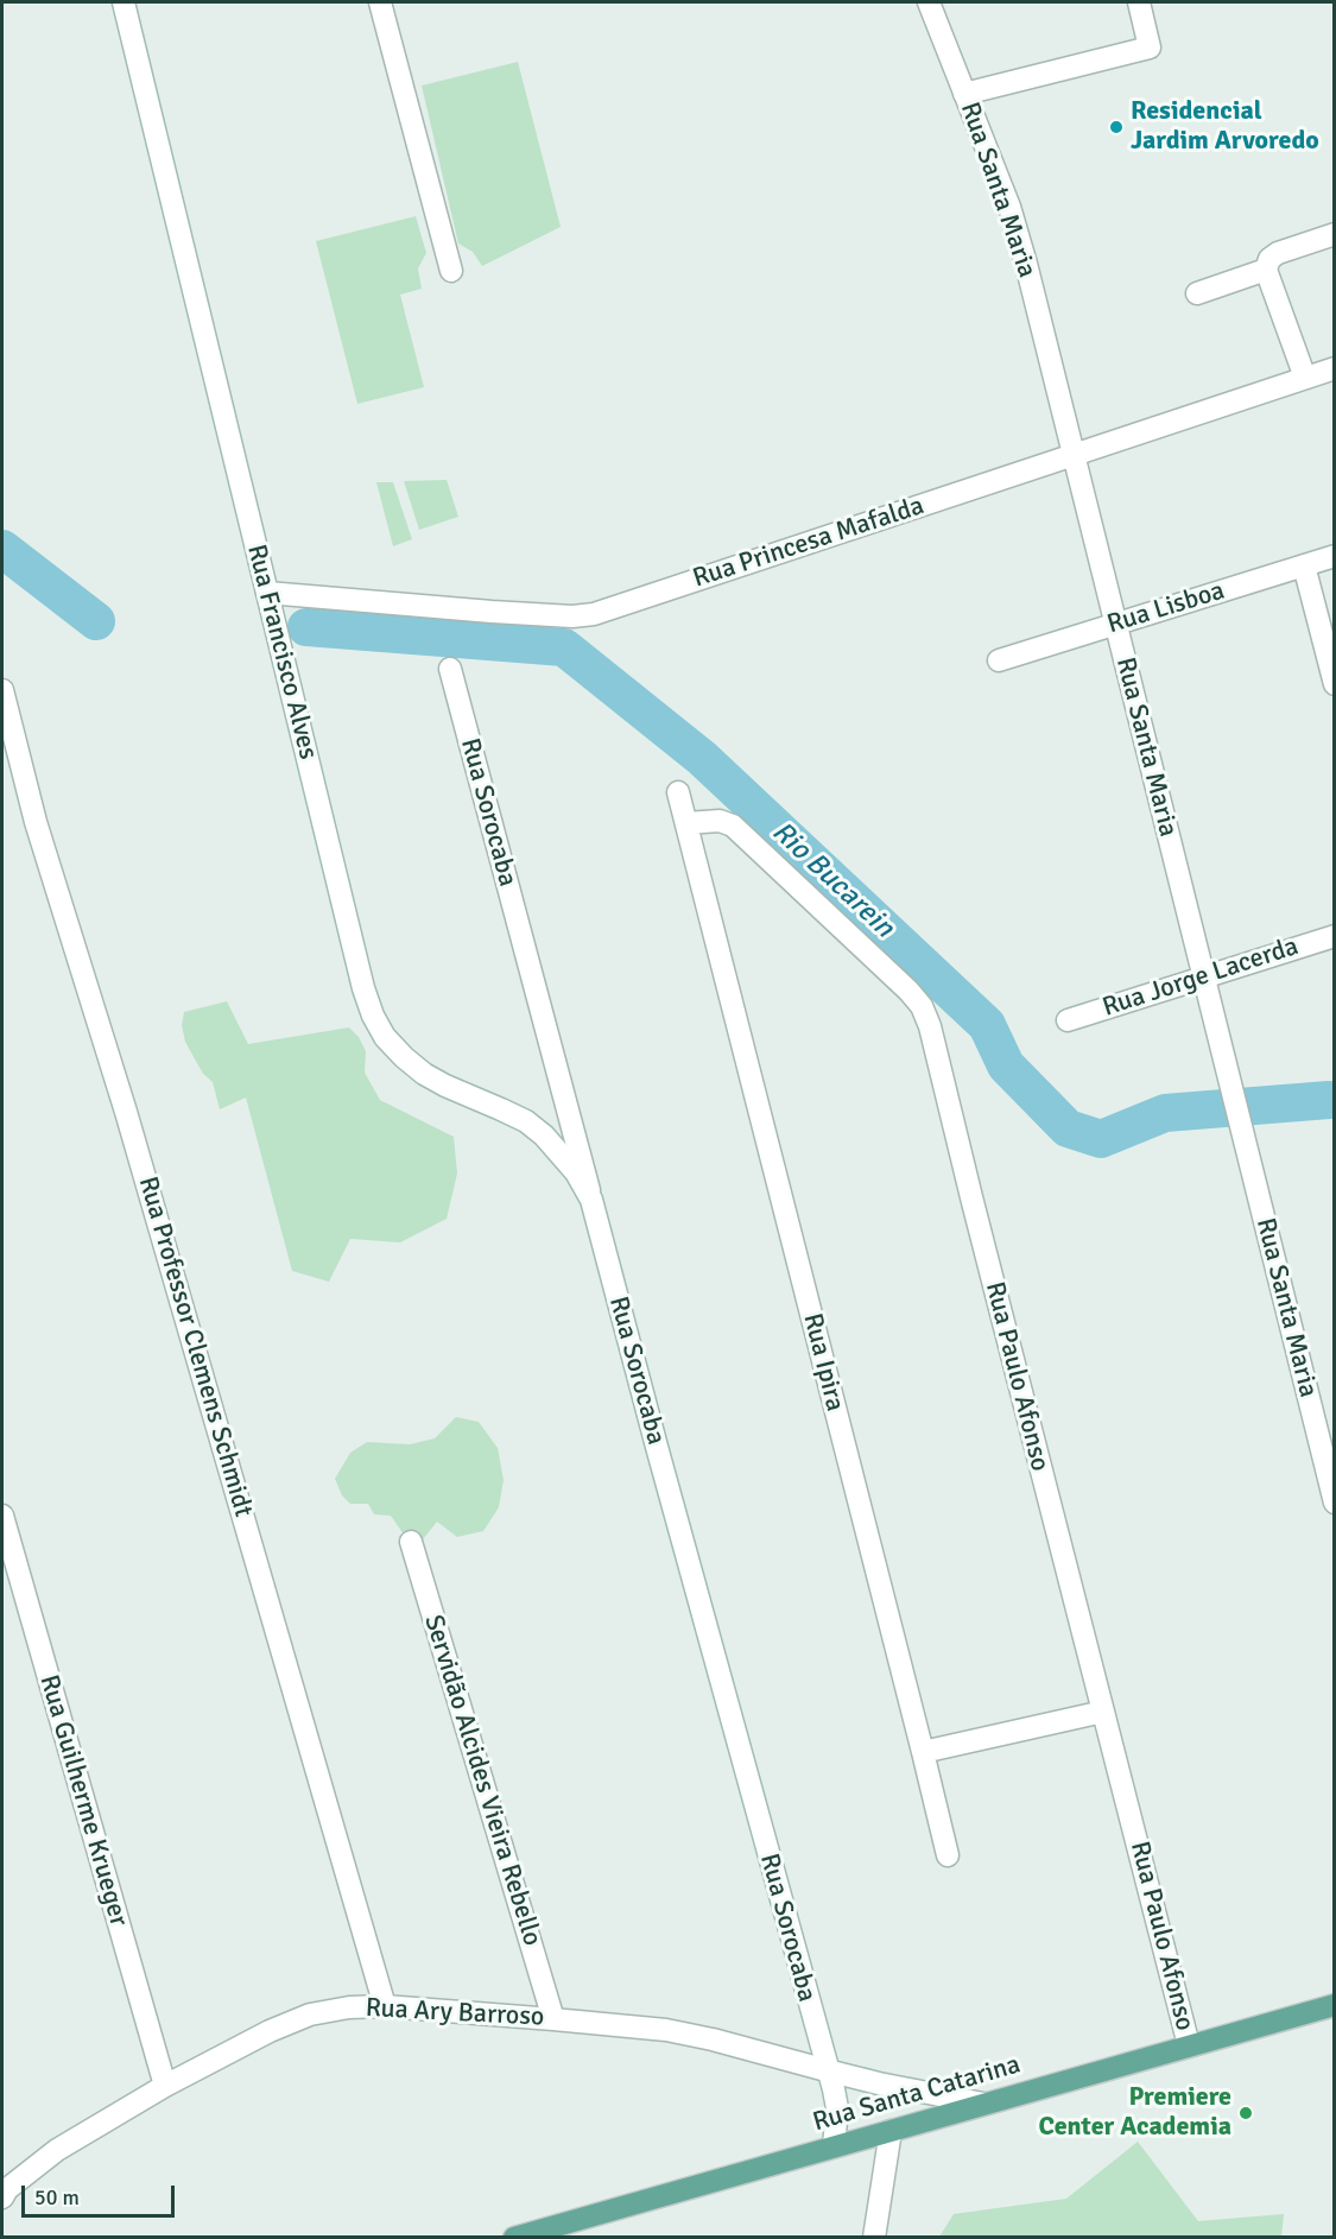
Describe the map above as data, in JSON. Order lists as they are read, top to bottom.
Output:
{
  "streets": {
    "main road": ["Rua Santa Catarina"],
    "street": [
      "Rua Santa Maria",
      "Rua Princesa Mafalda",
      "Rua Lisboa",
      "Rua Francisco Alves",
      "Rua Sorocaba",
      "Rua Jorge Lacerda",
      "Rua Professor Clemens Schmidt",
      "Rua Ipira",
      "Rua Paulo Afonso",
      "Servidão Alcides Vieira Rebello",
      "Rua Guilherme Krueger",
      "Rua Ary Barroso"
    ]
  },
  "crossings": [
    ["Rua Santa Maria", "Rua Princesa Mafalda"],
    ["Rua Santa Maria", "Rua Lisboa"],
    ["Rua Santa Maria", "Rua Jorge Lacerda"],
    ["Rua Princesa Mafalda", "Rua Francisco Alves"],
    ["Rua Francisco Alves", "Rua Sorocaba"],
    ["Rua Sorocaba", "Rua Ary Barroso"],
    ["Rua Sorocaba", "Rua Santa Catarina"],
    ["Rua Professor Clemens Schmidt", "Rua Ary Barroso"],
    ["Rua Ipira", "Rua Paulo Afonso"],
    ["Rua Paulo Afonso", "Rua Santa Catarina"],
    ["Servidão Alcides Vieira Rebello", "Rua Ary Barroso"],
    ["Rua Guilherme Krueger", "Rua Ary Barroso"]
  ],
  "water": ["Rio Bucarein"],
  "places": ["Residencial Jardim Arvoredo", "Premiere Center Academia"],
  "scale_bar": "50 m"
}
